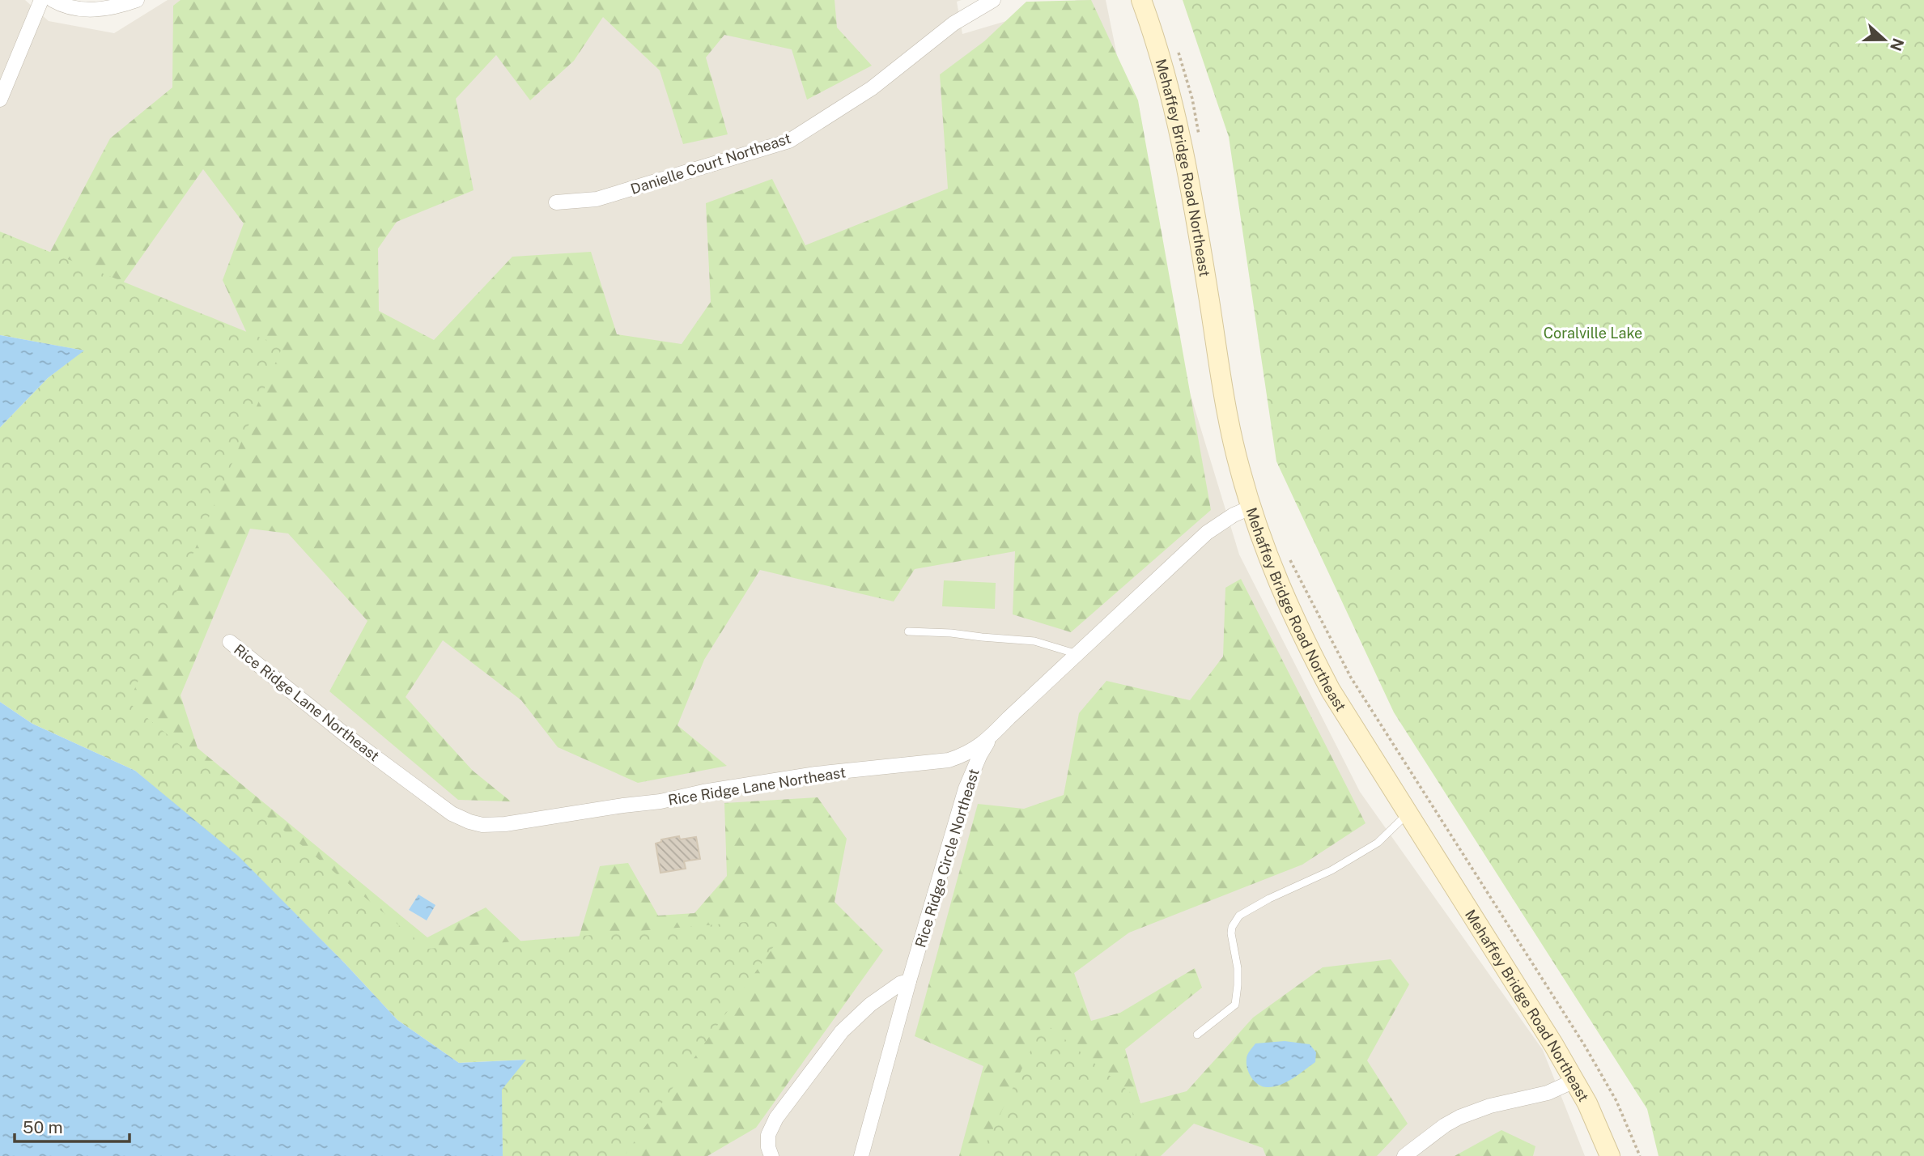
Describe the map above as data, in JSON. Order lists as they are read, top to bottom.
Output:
{
  "streets": {
    "main road": ["Mehaffey Bridge Road Northeast"],
    "street": ["Danielle Court Northeast", "Rice Ridge Lane Northeast", "Rice Ridge Circle Northeast"]
  },
  "crossings": [
    ["Mehaffey Bridge Road Northeast", "Rice Ridge Lane Northeast"],
    ["Rice Ridge Lane Northeast", "Rice Ridge Circle Northeast"]
  ],
  "parks": ["Coralville Lake"],
  "scale_bar": "50 m",
  "north": "right"
}
